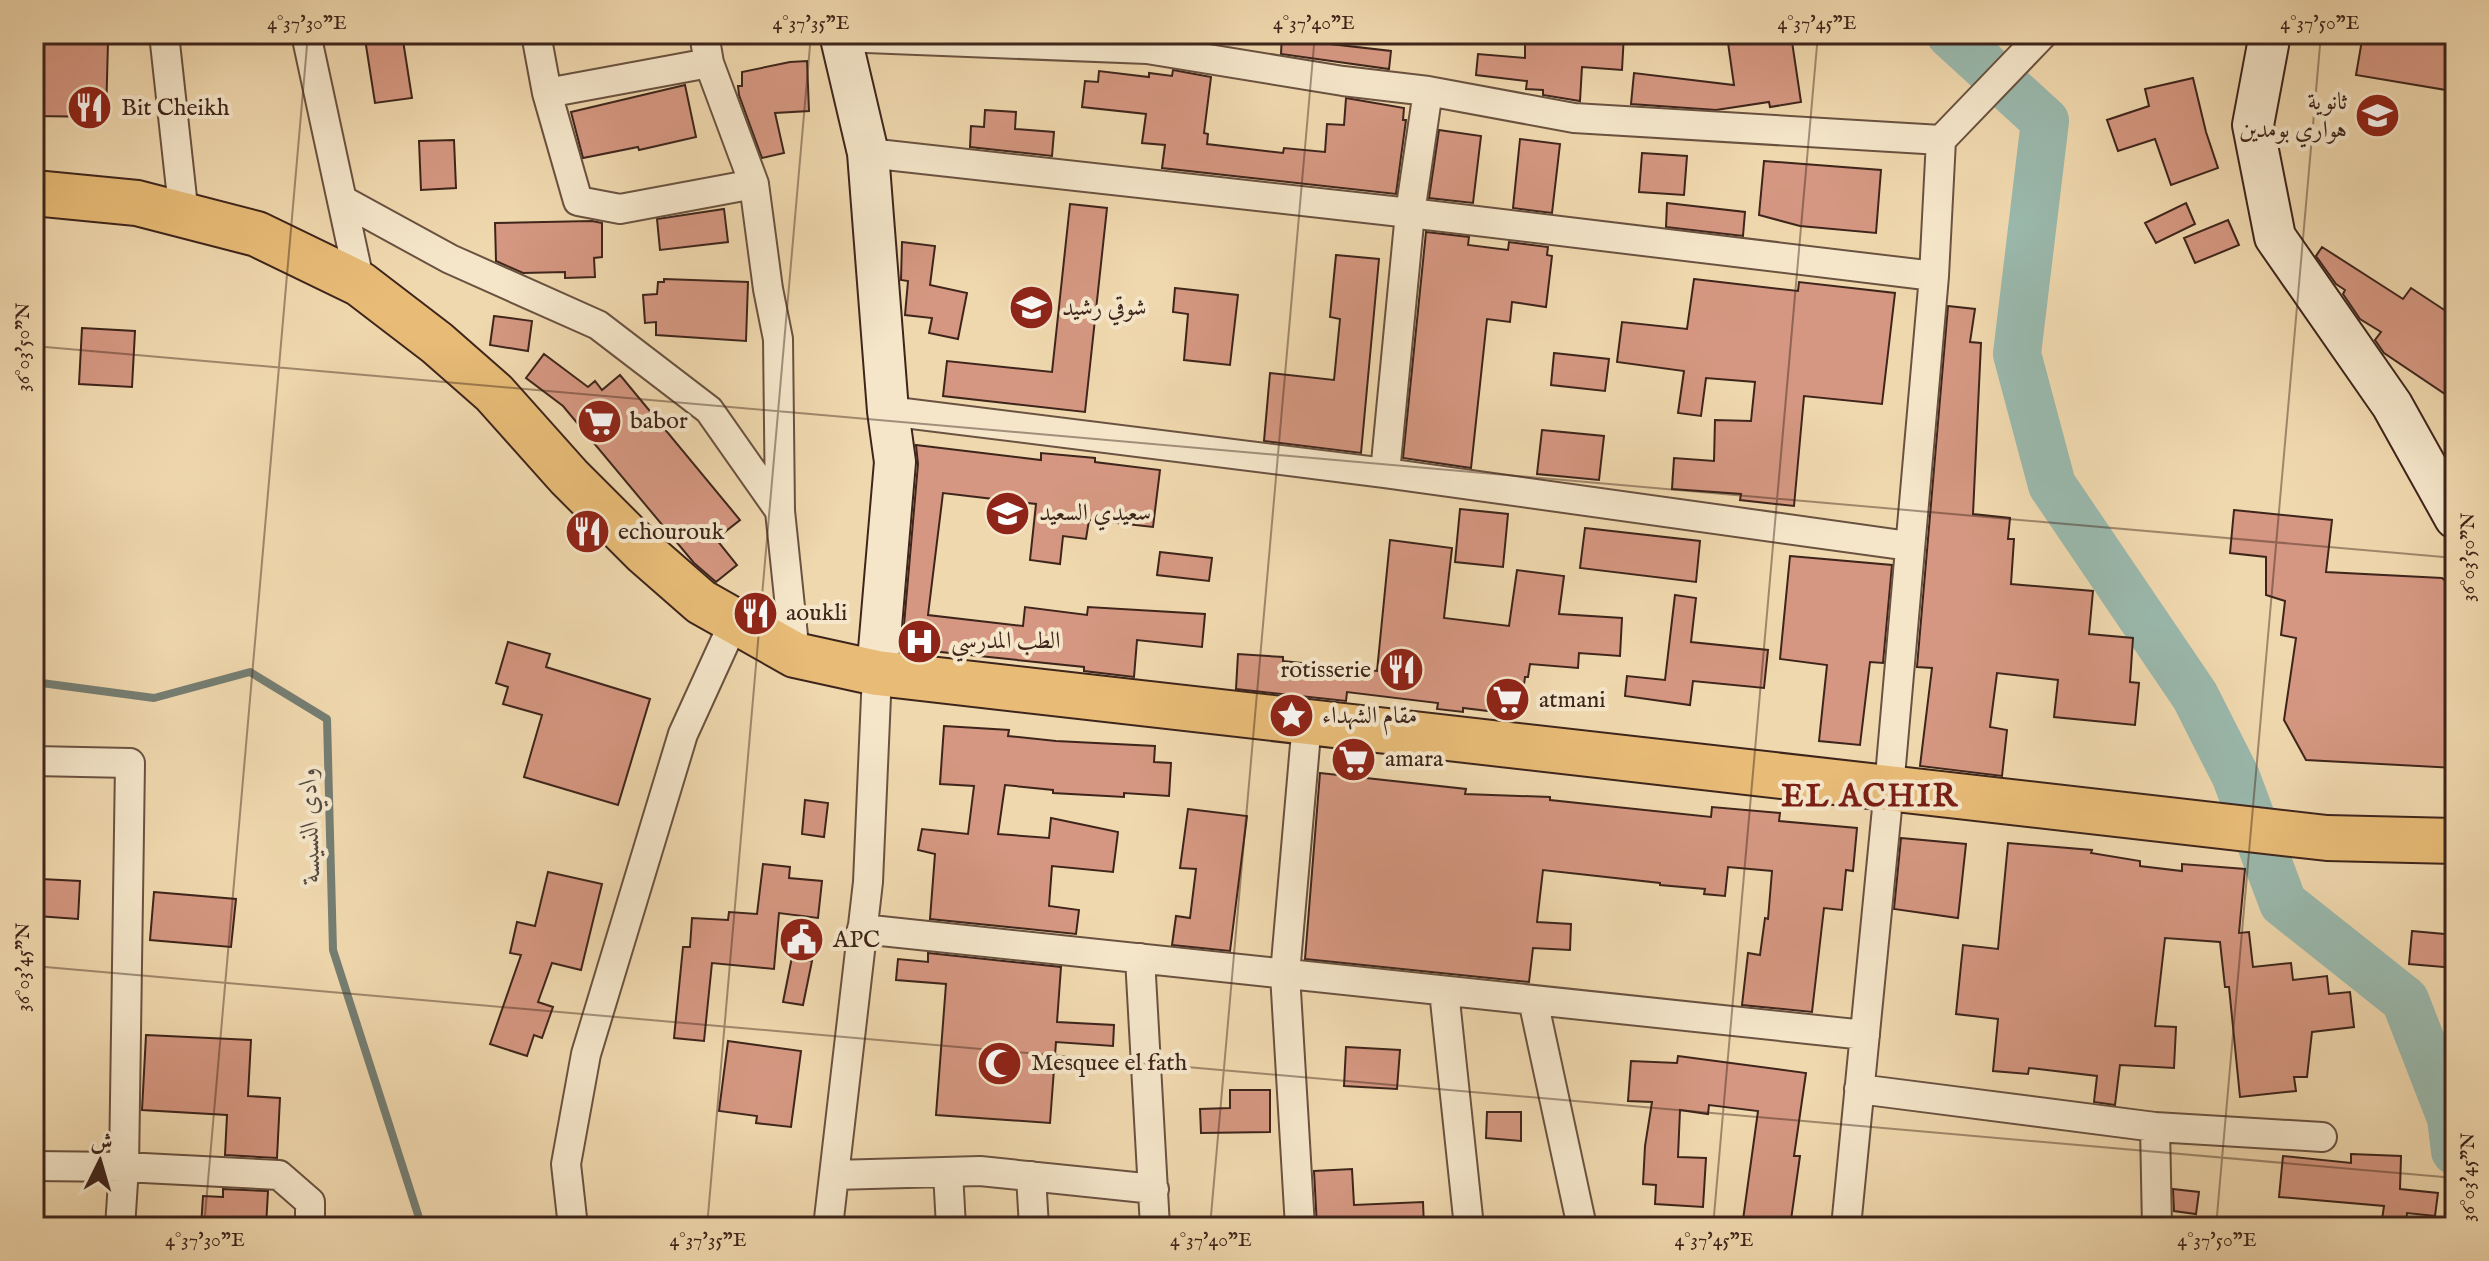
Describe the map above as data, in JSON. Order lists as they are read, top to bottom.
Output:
{
  "districts": ["EL ACHIR"],
  "water": ["وادي النسيسة"],
  "places": {
    "restaurant": [
      "Bit Cheikh",
      "echourouk",
      "aoukli",
      "rotisserie"
    ],
    "school or university": ["ثانوية هواري بومدين", "شوقي رشيد", "سعيدي السعيد"],
    "supermarket": ["babor", "atmani", "amara"],
    "hospital": ["الطب المدرسي"],
    "place": ["مقام الشهداء"],
    "public building": ["APC"],
    "mosque": ["Mesquee el fath"]
  },
  "north": "top",
  "coordinates": [
    "4°37'30\"E",
    "4°37'35\"E",
    "4°37'40\"E",
    "4°37'45\"E",
    "4°37'50\"E",
    "36°03'50\"N",
    "36°03'45\"N"
  ]
}
